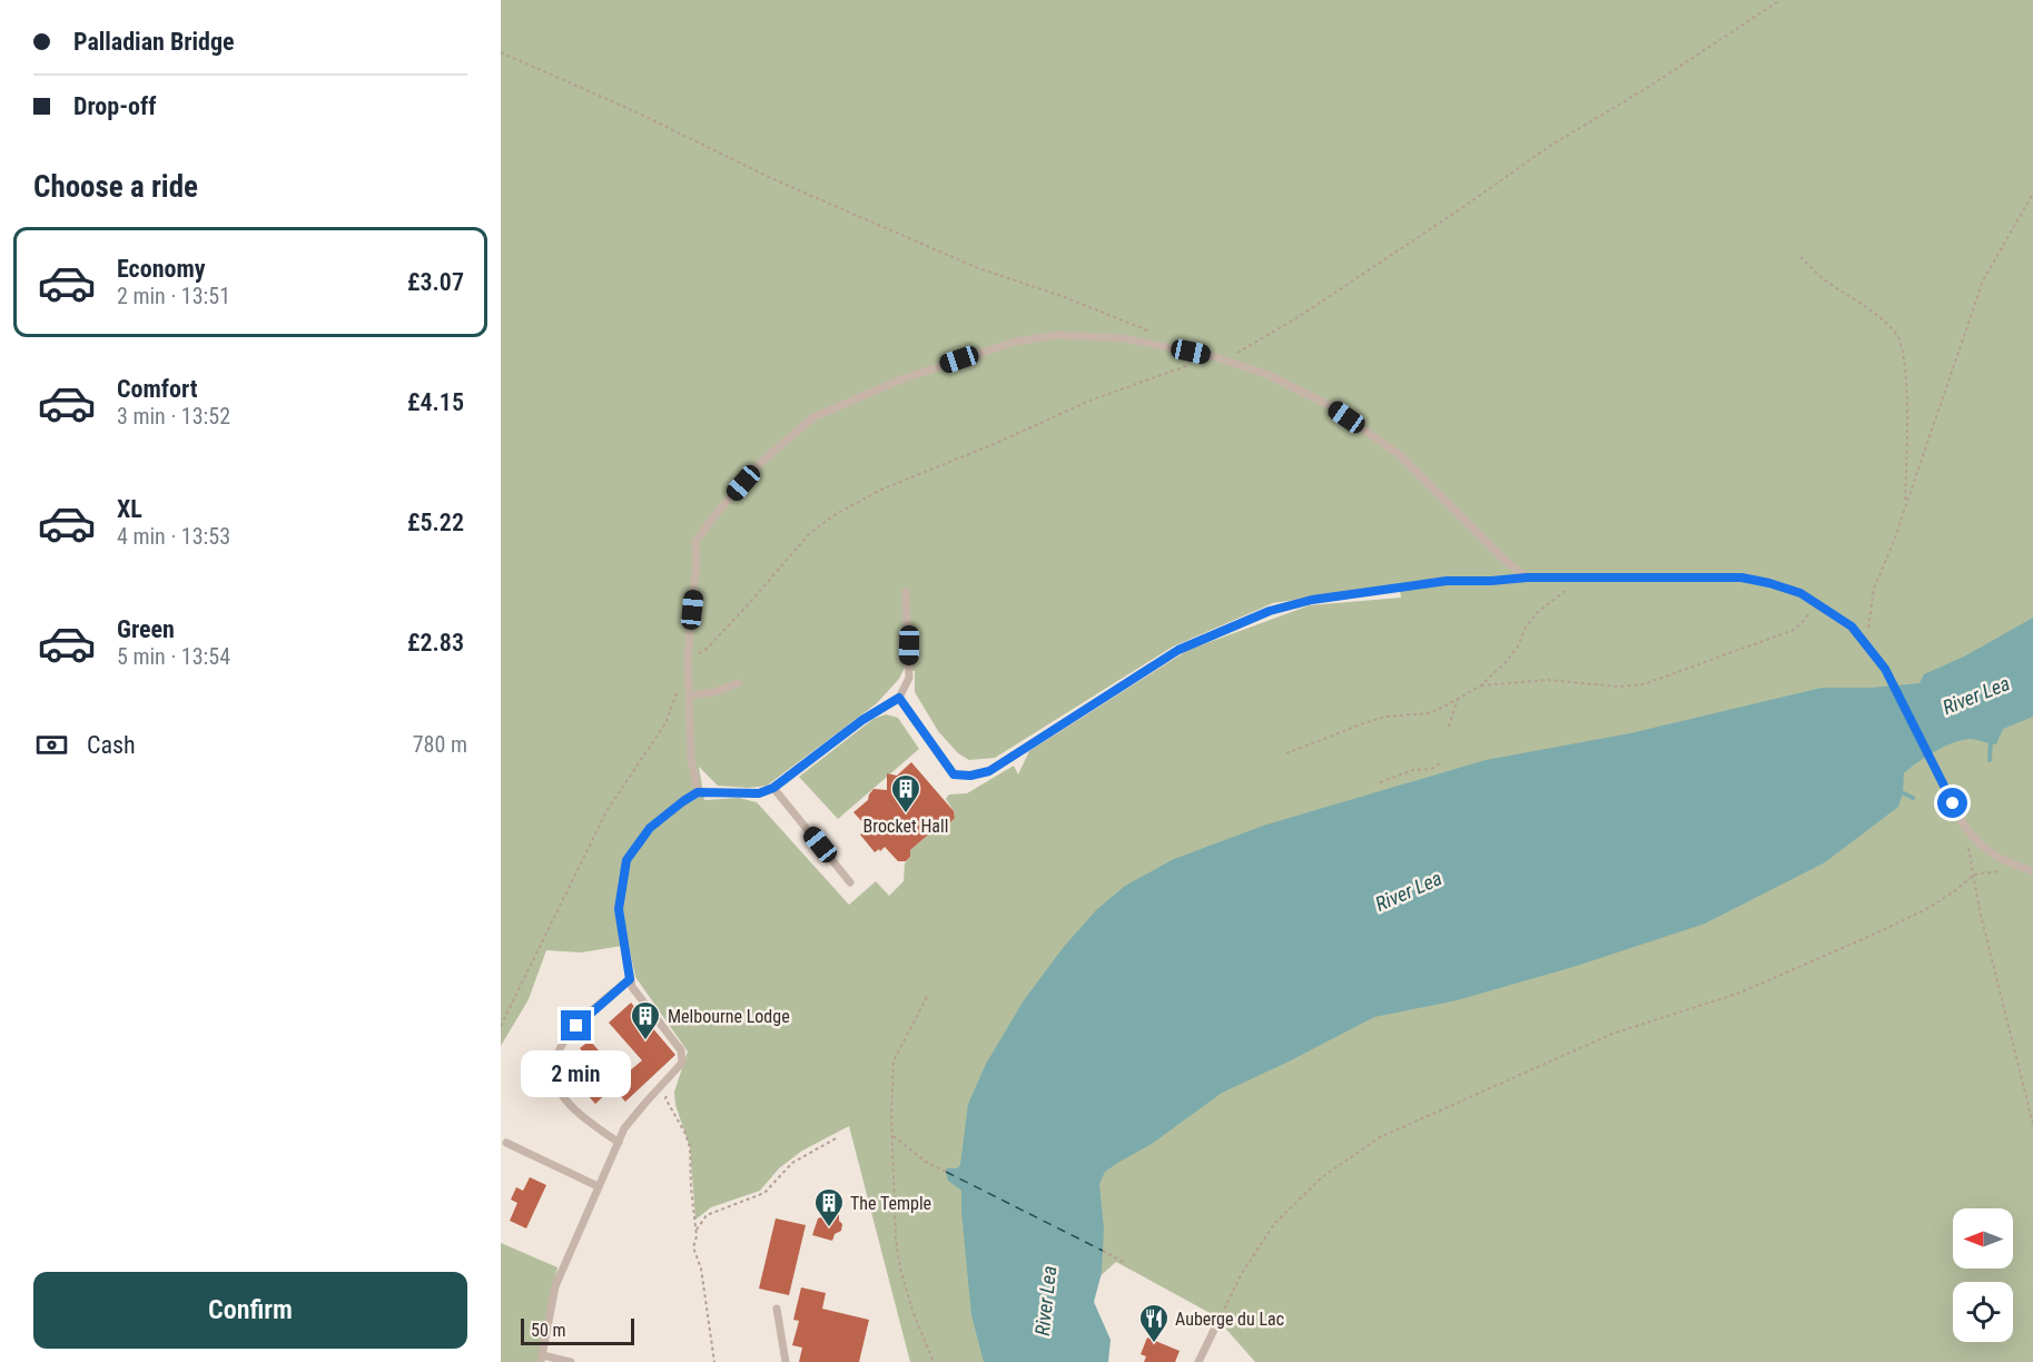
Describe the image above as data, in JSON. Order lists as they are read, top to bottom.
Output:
{
  "water": ["River Lea"],
  "places": {
    "building": ["Brocket Hall", "Melbourne Lodge", "The Temple"],
    "restaurant": ["Auberge du Lac"]
  },
  "scale_bar": "50 m",
  "north": "left",
  "page": {
    "banner": ["Palladian Bridge", "Drop-off"],
    "heading": "Choose a ride",
    "list": [
      {
        "name": "Economy",
        "note": "2 min · 13:51",
        "value": "£3.07"
      },
      {
        "name": "Comfort",
        "note": "3 min · 13:52",
        "value": "£4.15"
      },
      {
        "name": "XL",
        "note": "4 min · 13:53",
        "value": "£5.22"
      },
      {
        "name": "Green",
        "note": "5 min · 13:54",
        "value": "£2.83"
      }
    ],
    "pay": ["Cash", "780 m"],
    "bubble": "2 min",
    "buttons": "Confirm",
    "scale": "50 m"
  }
}
